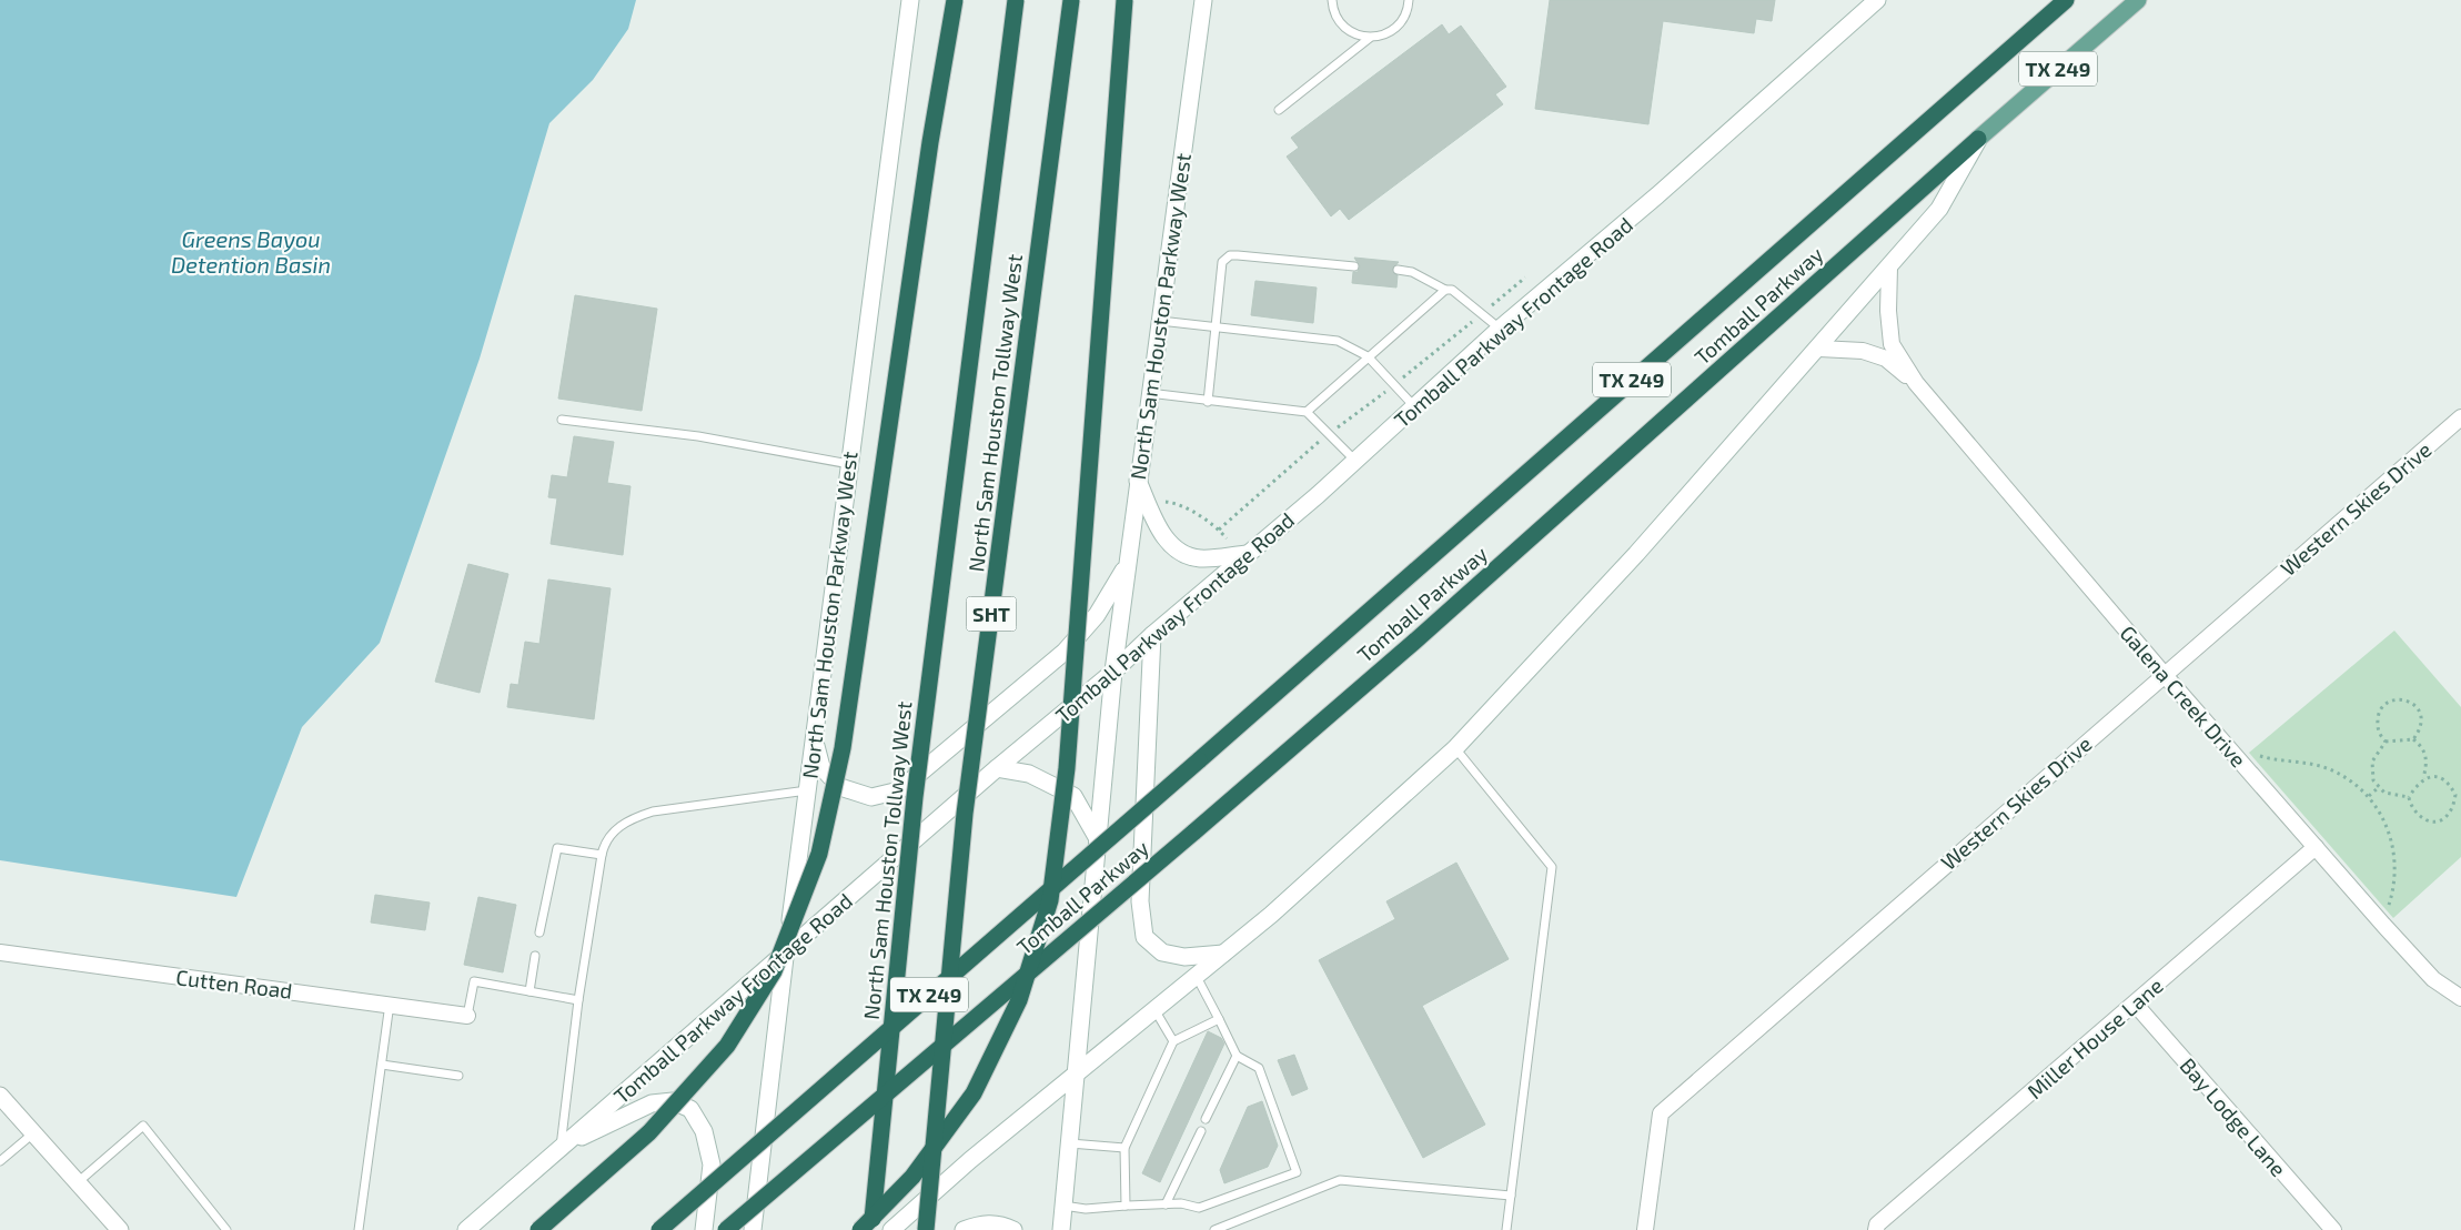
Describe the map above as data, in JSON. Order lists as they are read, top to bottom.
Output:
{
  "streets": {
    "highway": [
      "TX 249",
      "Tomball Parkway",
      "North Sam Houston Tollway West",
      "SHT"
    ],
    "main road": ["North Sam Houston Parkway West", "Tomball Parkway Frontage Road"],
    "street": [
      "Western Skies Drive",
      "Galena Creek Drive",
      "Cutten Road",
      "Miller House Lane",
      "Bay Lodge Lane"
    ]
  },
  "crossings": [
    ["North Sam Houston Parkway West", "Tomball Parkway Frontage Road"],
    ["Western Skies Drive", "Galena Creek Drive"],
    ["Galena Creek Drive", "Miller House Lane"],
    ["Miller House Lane", "Bay Lodge Lane"]
  ],
  "water": ["Greens Bayou Detention Basin"]
}
